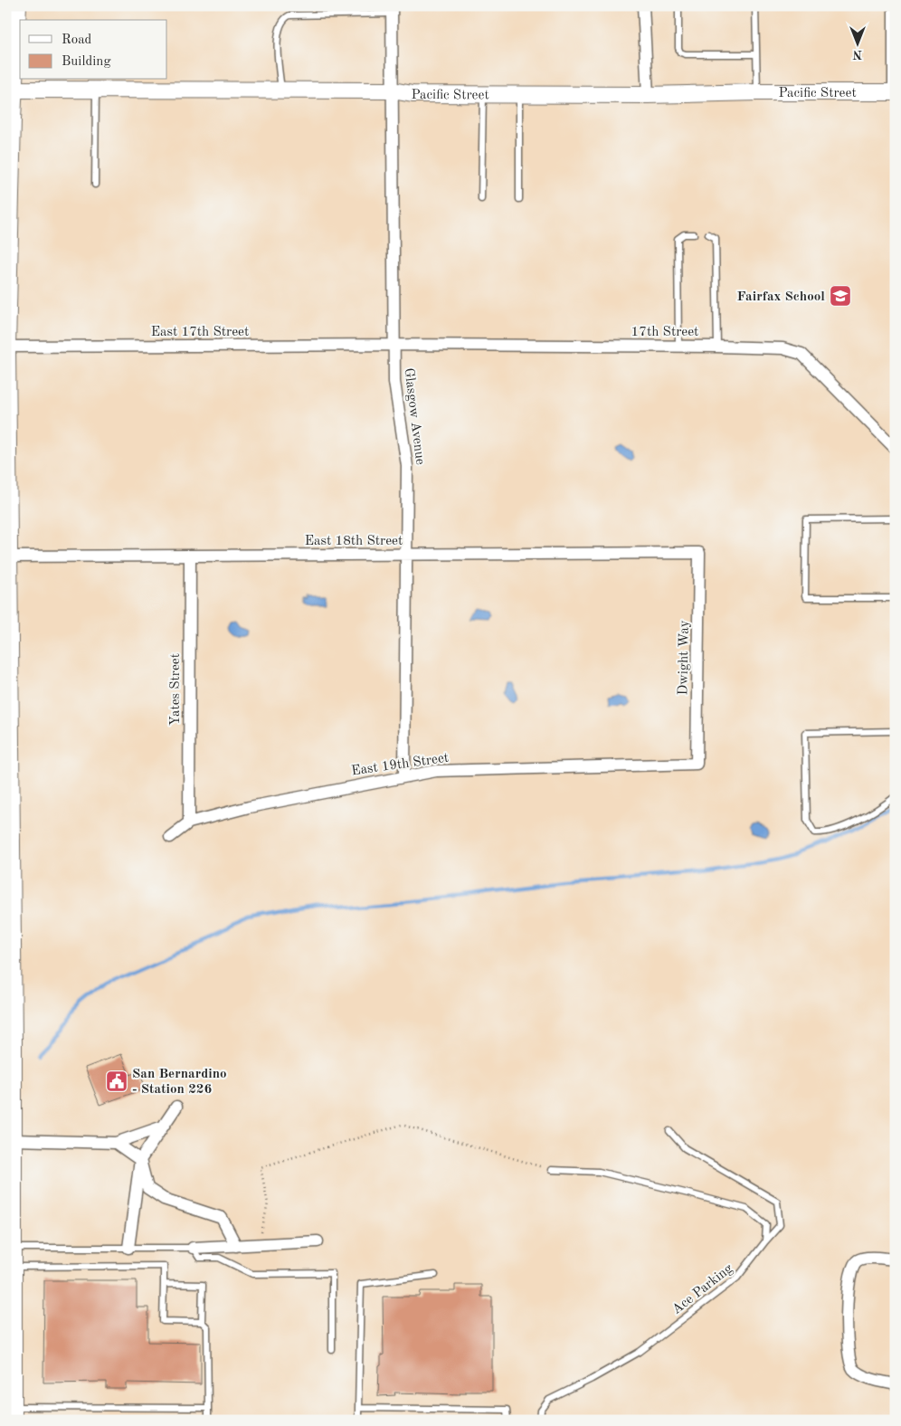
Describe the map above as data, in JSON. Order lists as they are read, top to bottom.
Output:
{
  "streets": {
    "main road": ["Pacific Street"],
    "street": [
      "East 17th Street",
      "17th Street",
      "Glasgow Avenue",
      "East 18th Street",
      "Dwight Way",
      "Yates Street",
      "East 19th Street"
    ],
    "lane": ["Ace Parking"]
  },
  "crossings": [
    ["Pacific Street", "Glasgow Avenue"],
    ["East 17th Street", "17th Street"],
    ["East 17th Street", "Glasgow Avenue"],
    ["17th Street", "Glasgow Avenue"],
    ["Glasgow Avenue", "East 18th Street"],
    ["Glasgow Avenue", "East 19th Street"],
    ["East 18th Street", "Dwight Way"],
    ["East 18th Street", "Yates Street"],
    ["Dwight Way", "East 19th Street"],
    ["Yates Street", "East 19th Street"]
  ],
  "places": {
    "school or university": ["Fairfax School"],
    "public building": ["San Bernardino - Station 226"]
  },
  "legend": ["Road", "Building"],
  "north": "bottom"
}
